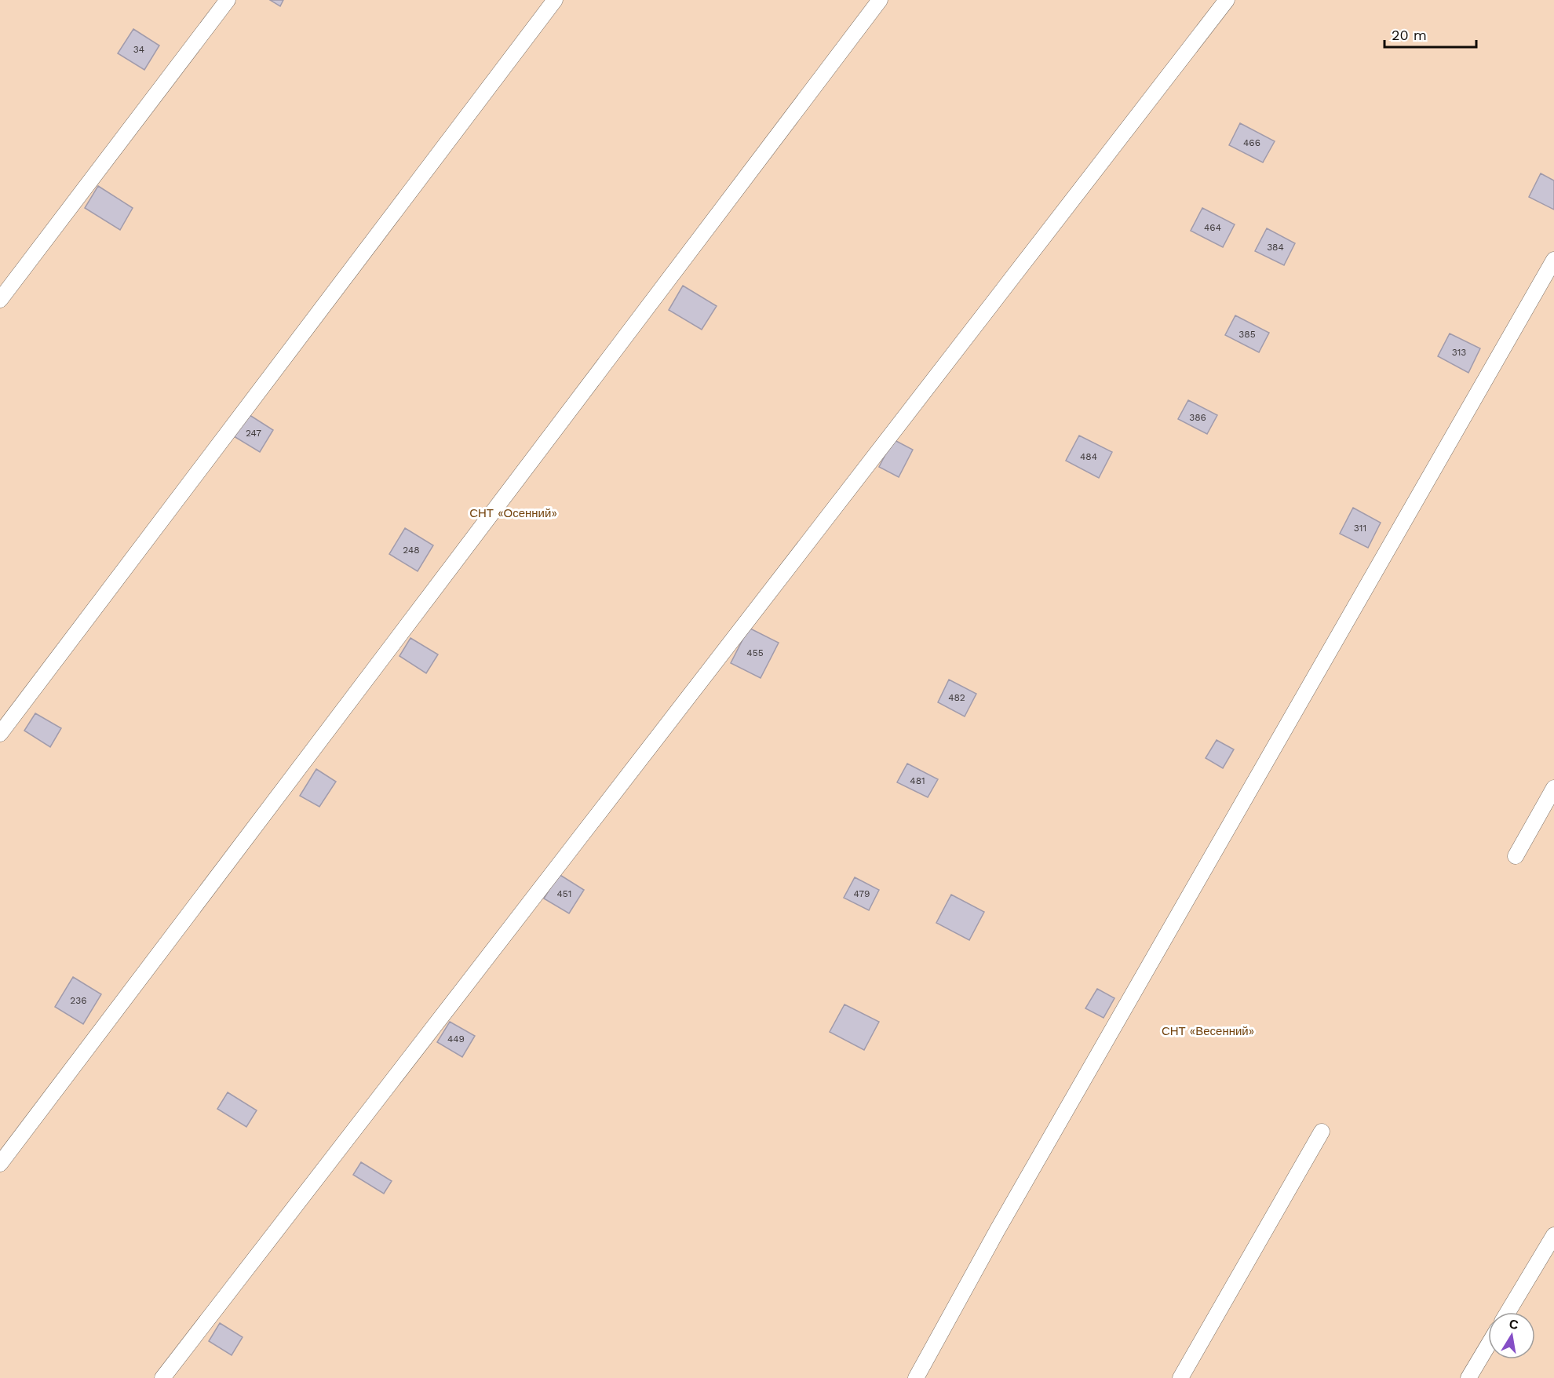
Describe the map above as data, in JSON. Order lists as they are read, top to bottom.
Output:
{
  "parks": ["СНТ «Осенний»", "СНТ «Весенний»"],
  "house_numbers": [
    "34",
    "466",
    "464",
    "384",
    "385",
    "313",
    "386",
    "247",
    "484",
    "311",
    "248",
    "455",
    "482",
    "481",
    "451",
    "479",
    "236",
    "449"
  ],
  "scale_bar": "20 m",
  "north": "top"
}
